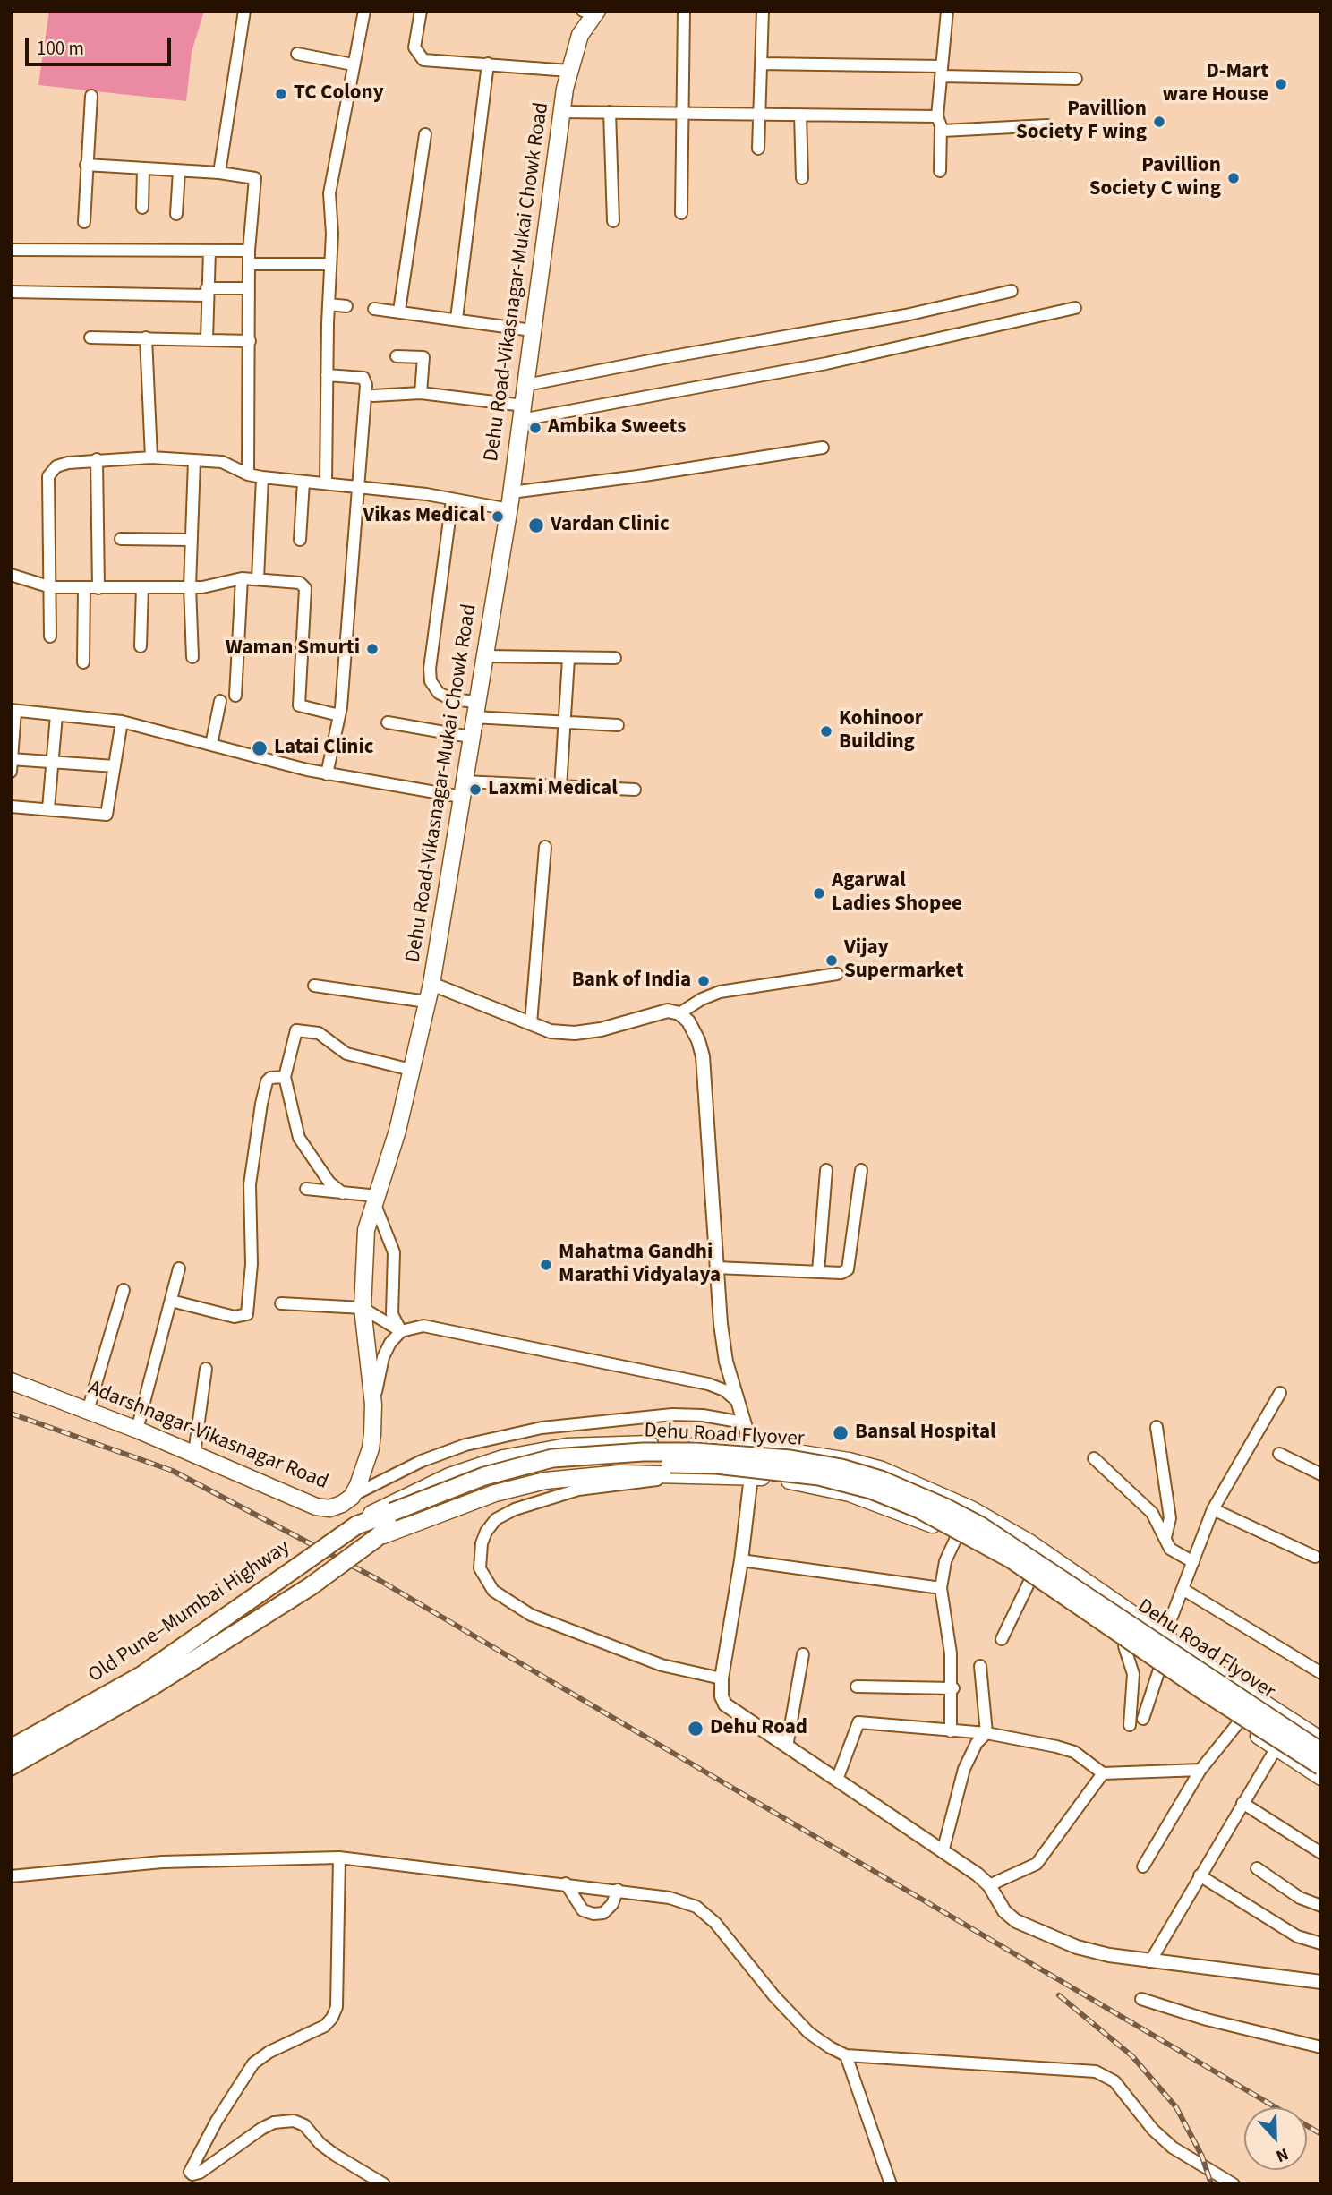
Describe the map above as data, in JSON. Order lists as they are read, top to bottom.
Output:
{
  "streets": {
    "highway": ["Dehu Road Flyover", "Old Pune–Mumbai Highway"],
    "main road": ["Dehu Road-Vikasnagar-Mukai Chowk Road", "Adarshnagar-Vikasnagar Road"]
  },
  "crossings": [
    ["Dehu Road-Vikasnagar-Mukai Chowk Road", "Adarshnagar-Vikasnagar Road"],
    ["Dehu Road Flyover", "Old Pune–Mumbai Highway"]
  ],
  "places": [
    "D-Mart ware House",
    "TC Colony",
    "Pavillion Society F wing",
    "Pavillion Society C wing",
    "Ambika Sweets",
    "Vikas Medical",
    "Vardan Clinic",
    "Waman Smurti",
    "Kohinoor Building",
    "Latai Clinic",
    "Laxmi Medical",
    "Agarwal Ladies Shopee",
    "Vijay Supermarket",
    "Bank of India",
    "Mahatma Gandhi Marathi Vidyalaya",
    "Bansal Hospital",
    "Dehu Road"
  ],
  "scale_bar": "100 m",
  "north": "bottom"
}
